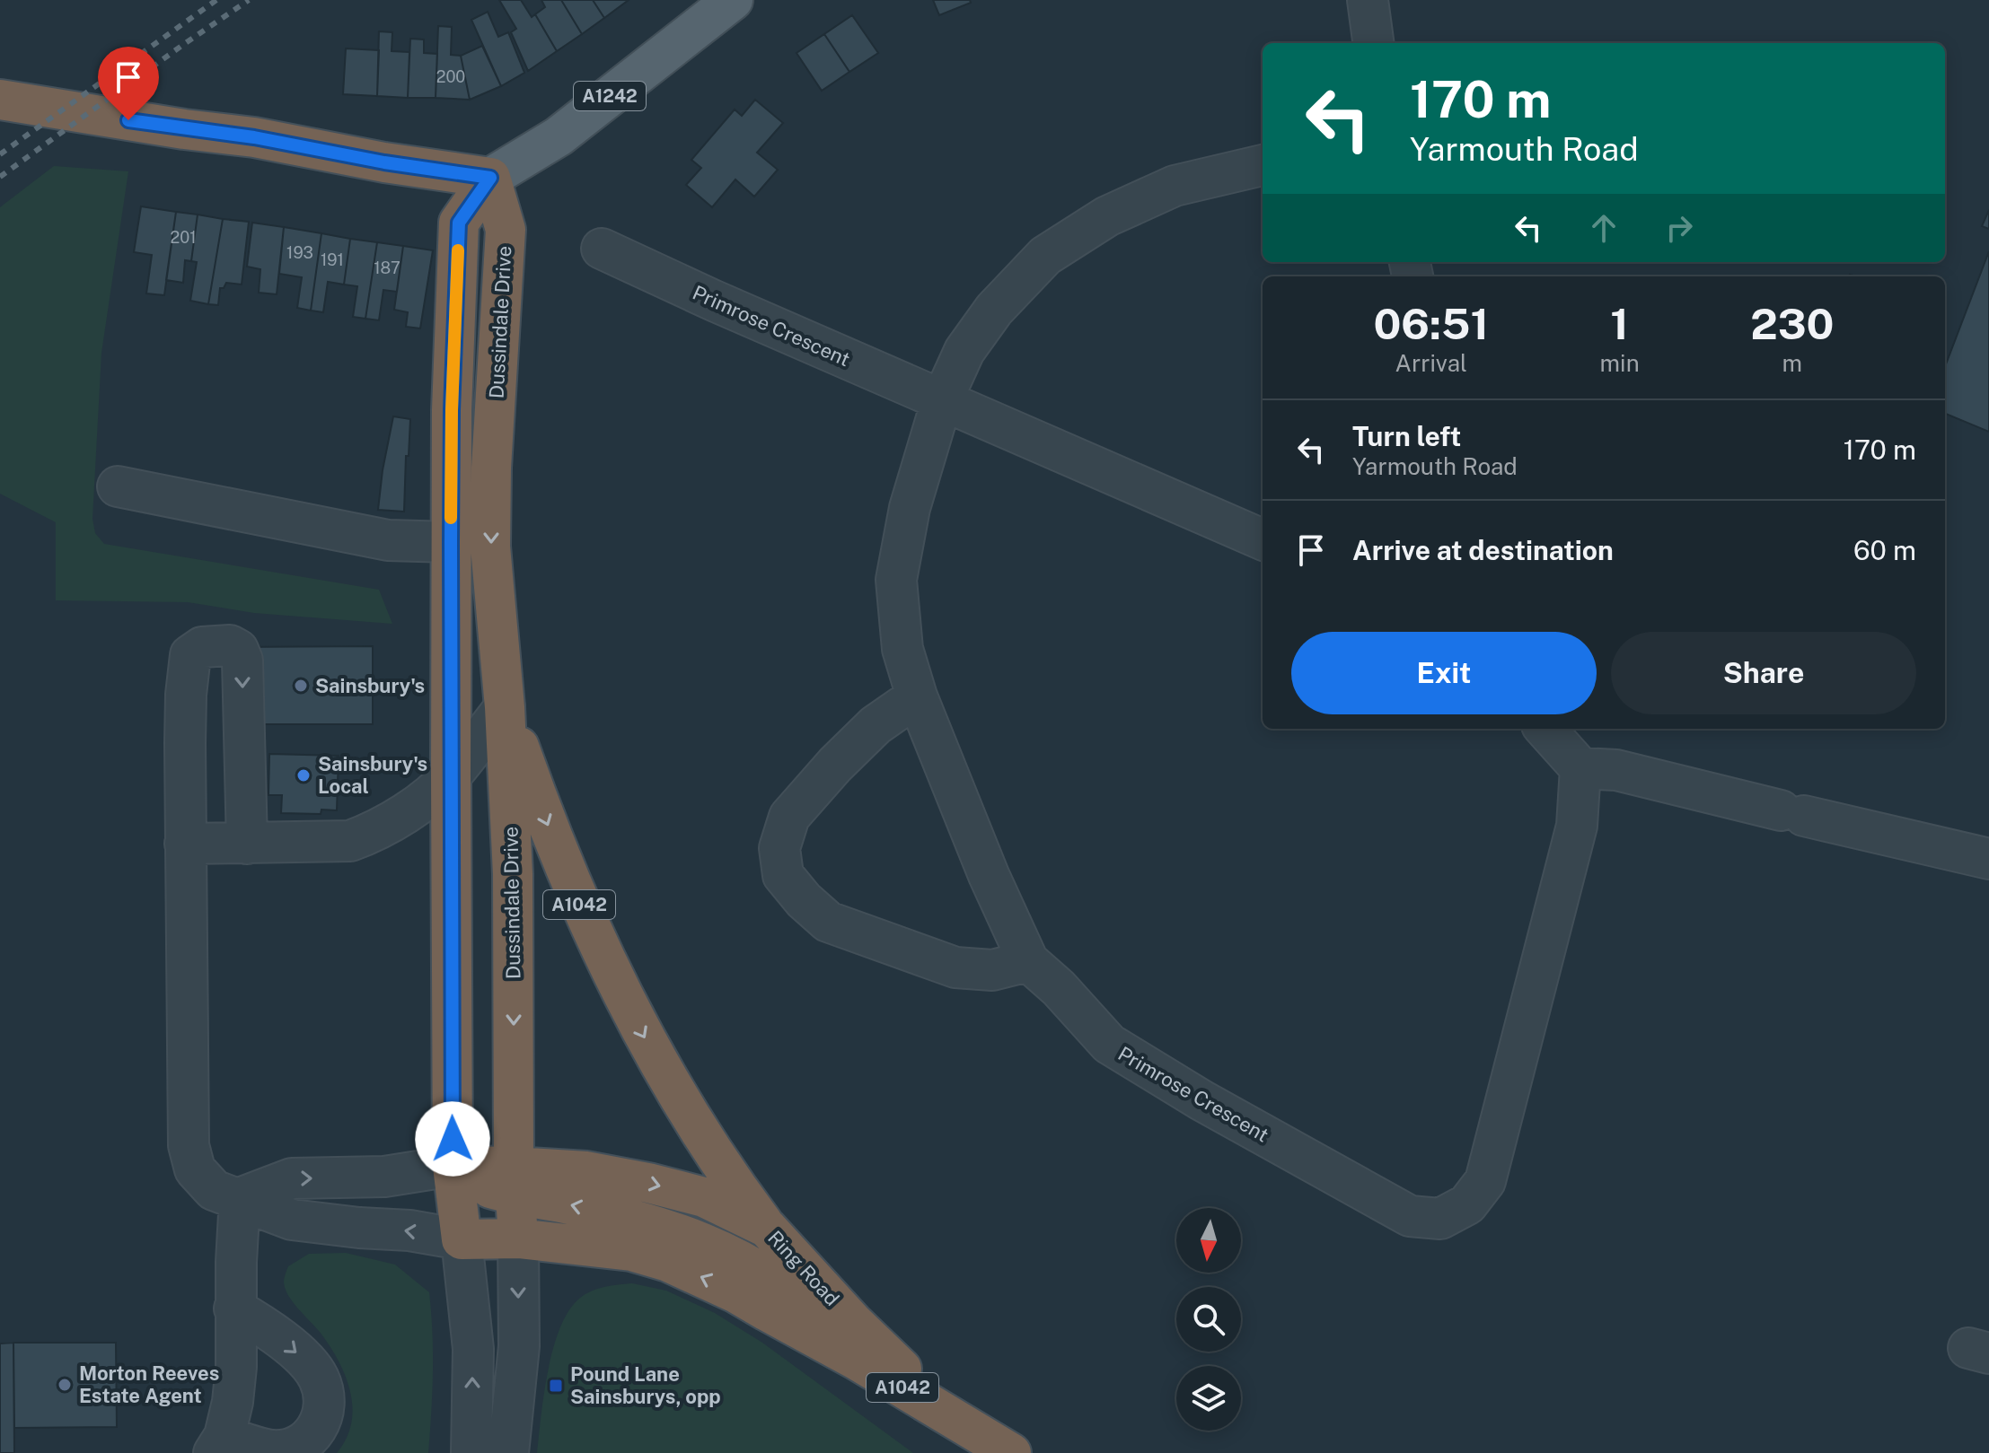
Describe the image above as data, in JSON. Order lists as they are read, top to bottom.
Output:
{
  "streets": {
    "highway": ["Dussindale Drive", "A1042", "Ring Road"],
    "main road": ["A1242"],
    "street": ["Primrose Crescent"]
  },
  "crossings": [
    ["A1242", "Dussindale Drive"],
    ["Dussindale Drive", "A1042"],
    ["Dussindale Drive", "Ring Road"],
    ["A1042", "Ring Road"]
  ],
  "places": {
    "other": ["Sainsbury's", "Sainsbury's Local", "Morton Reeves Estate Agent"],
    "transit": ["Pound Lane Sainsburys, opp"]
  },
  "house_numbers": [
    "200",
    "201",
    "193",
    "191",
    "187"
  ],
  "north": "bottom",
  "page": {
    "turn": ["170 m", "Yarmouth Road"],
    "eta": [
      "06:51",
      "Arrival",
      "1",
      "min",
      "230",
      "m"
    ],
    "list": [
      {
        "name": "Turn left",
        "note": "Yarmouth Road",
        "value": "170 m"
      },
      {
        "name": "Arrive at destination",
        "value": "60 m"
      }
    ],
    "buttons": ["Exit", "Share"]
  }
}
